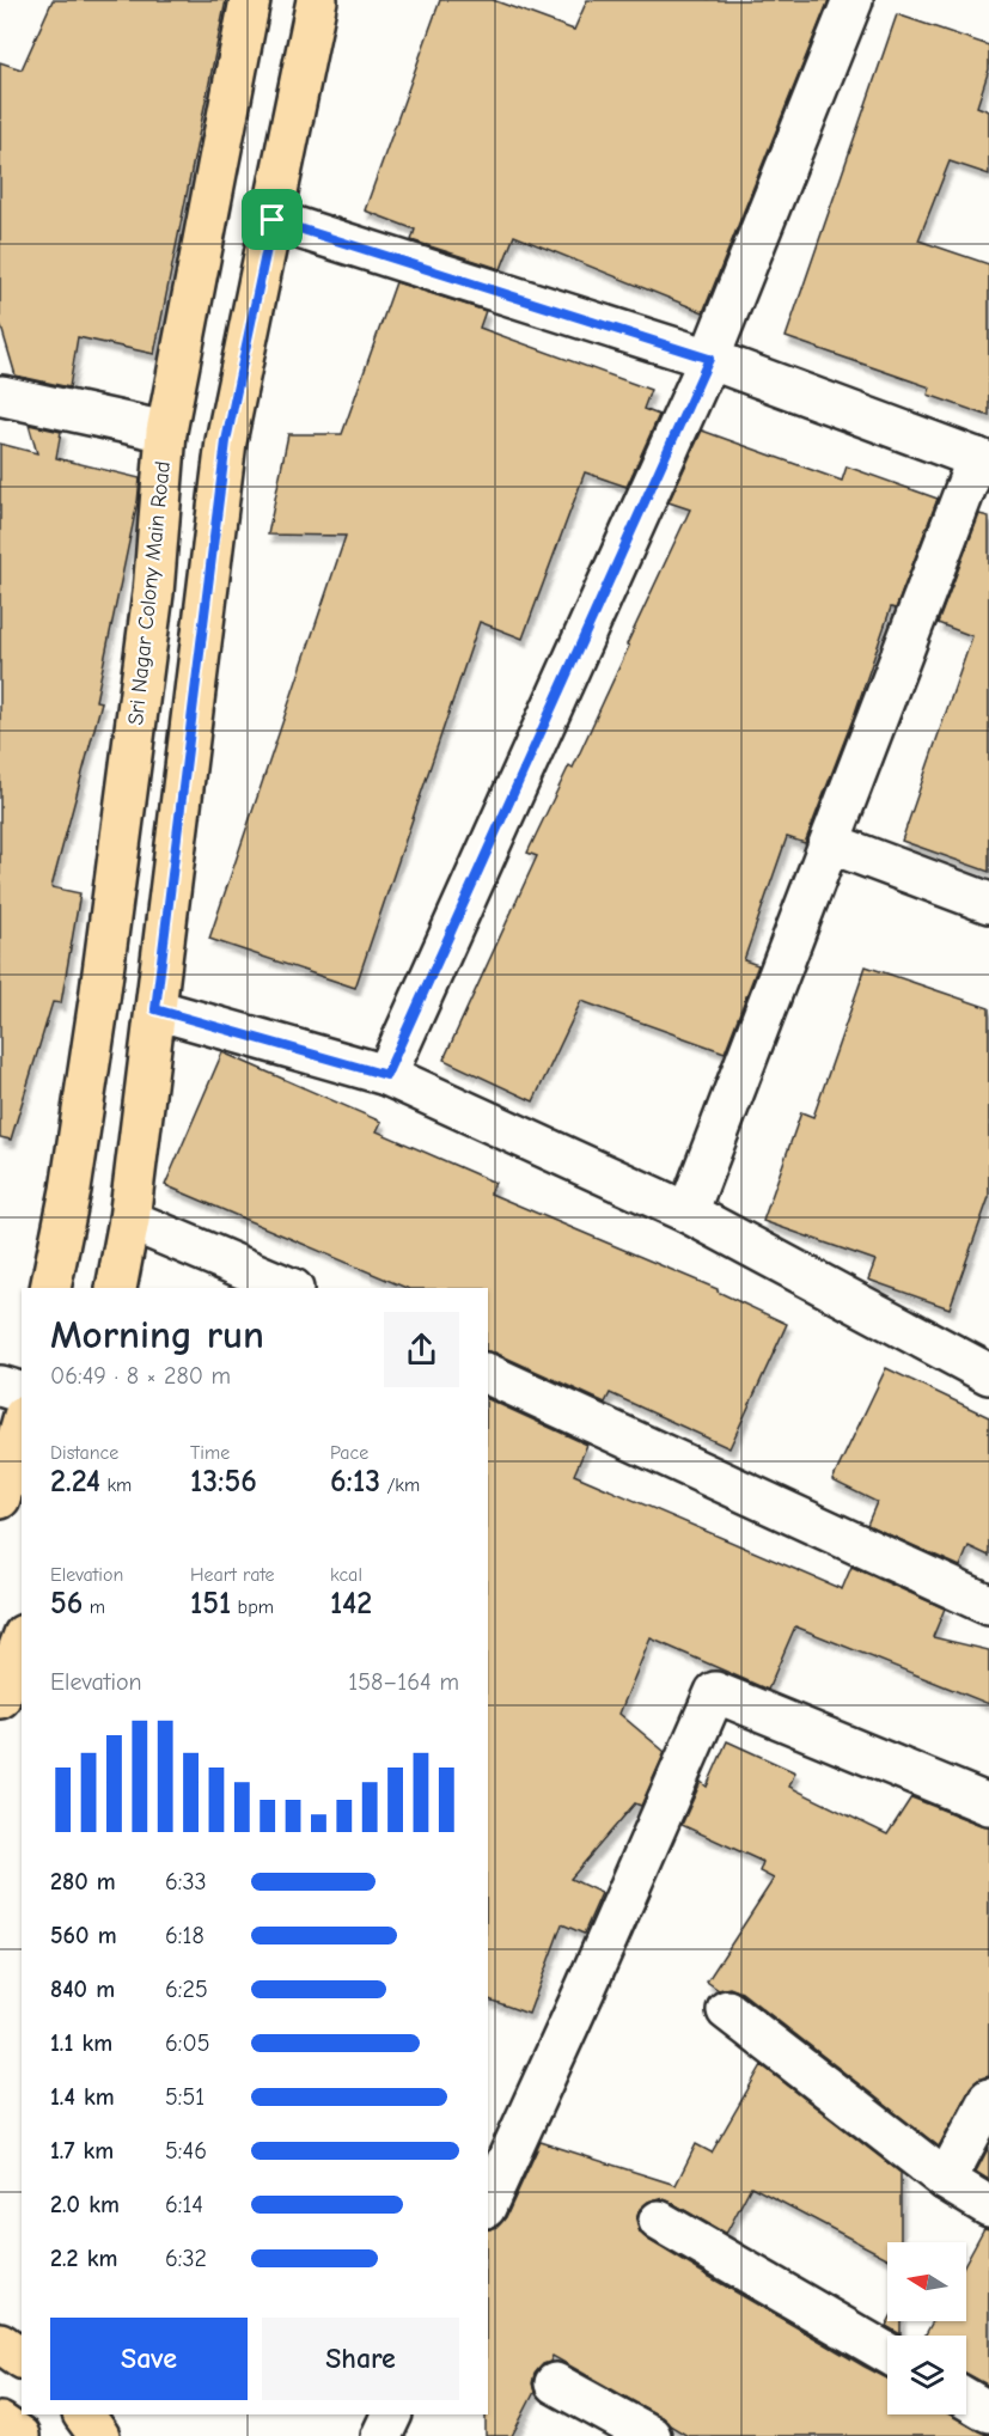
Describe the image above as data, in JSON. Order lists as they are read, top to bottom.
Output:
{
  "streets": {
    "main road": ["Sri Nagar Colony Main Road"]
  },
  "north": "left",
  "page": {
    "heading": ["Morning run", "06:49 · 8 × 280 m"],
    "stats": [
      ["Distance", "2.24 km"],
      ["Time", "13:56"],
      ["Pace", "6:13 /km"],
      ["Elevation", "56 m"],
      ["Heart rate", "151 bpm"],
      ["kcal", "142"]
    ],
    "chart": ["Elevation", "158–164 m"],
    "list": [
      {
        "name": "280 m",
        "note": "6:33"
      },
      {
        "name": "560 m",
        "note": "6:18"
      },
      {
        "name": "840 m",
        "note": "6:25"
      },
      {
        "name": "1.1 km",
        "note": "6:05"
      },
      {
        "name": "1.4 km",
        "note": "5:51"
      },
      {
        "name": "1.7 km",
        "note": "5:46"
      },
      {
        "name": "2.0 km",
        "note": "6:14"
      },
      {
        "name": "2.2 km",
        "note": "6:32"
      }
    ],
    "buttons": ["Save", "Share"]
  }
}
